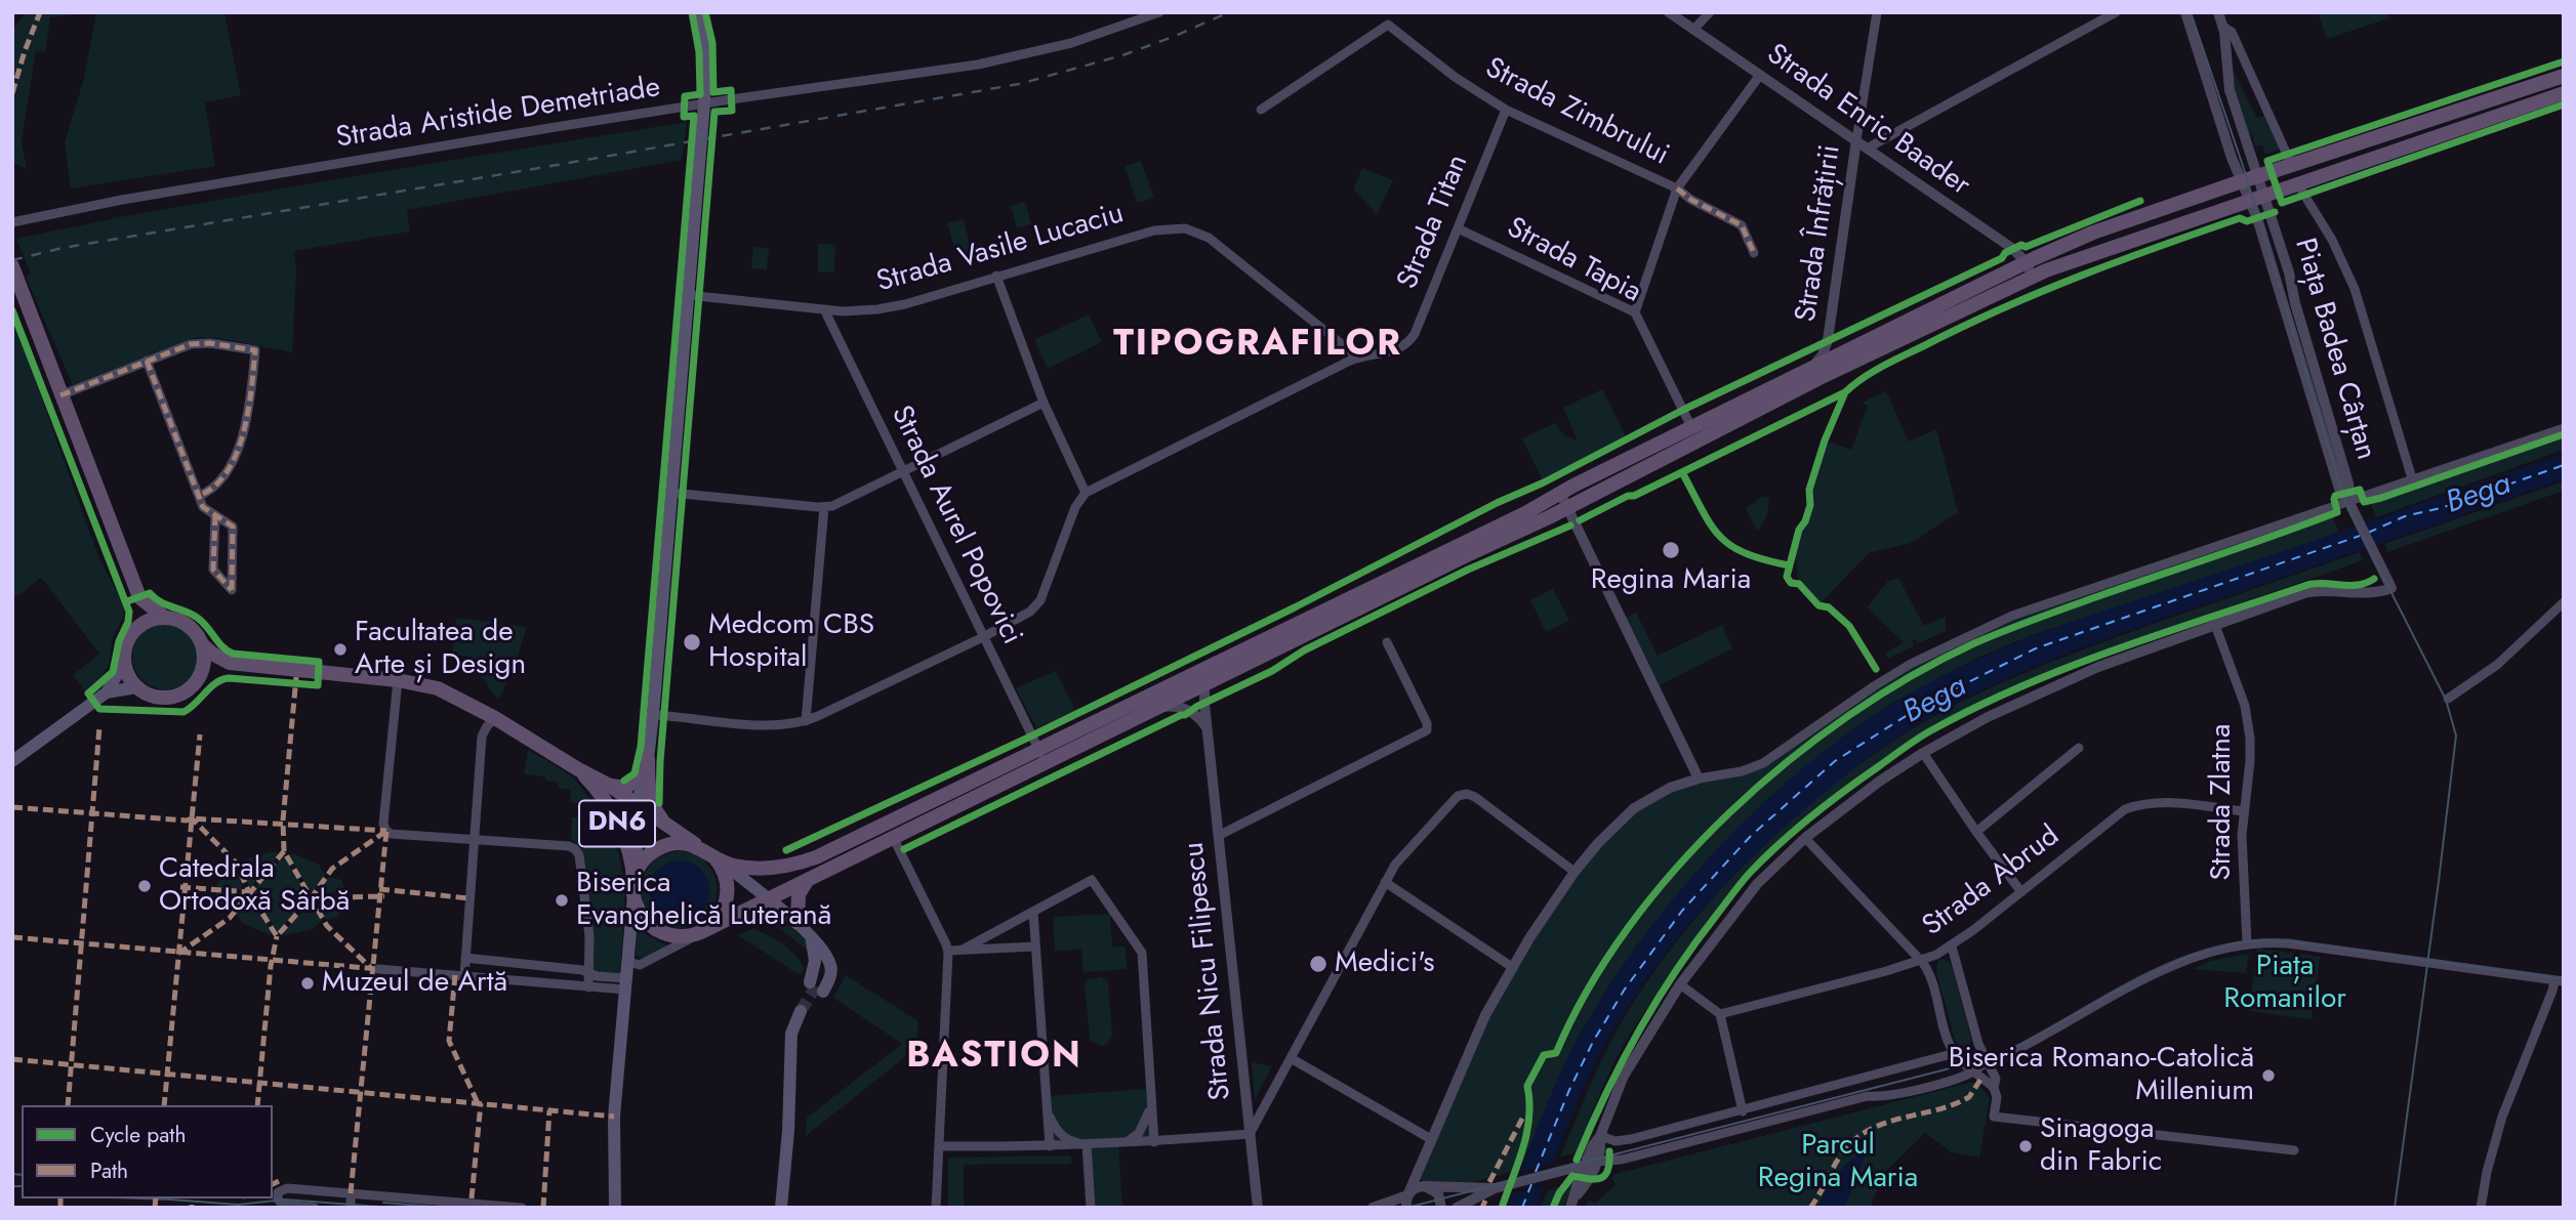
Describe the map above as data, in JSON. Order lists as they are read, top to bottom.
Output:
{
  "streets": {
    "main road": ["DN6"],
    "street": [
      "Strada Zimbrului",
      "Strada Aristide Demetriade",
      "Strada Enric Baader",
      "Strada Titan",
      "Strada Înfrățirii",
      "Strada Vasile Lucaciu",
      "Strada Tapia",
      "Piața Badea Cârțan",
      "Strada Aurel Popovici",
      "Strada Zlatna",
      "Strada Abrud",
      "Strada Nicu Filipescu"
    ]
  },
  "crossings": [
    ["Strada Zimbrului", "Strada Titan"],
    ["Strada Enric Baader", "Strada Înfrățirii"],
    ["Strada Enric Baader", "DN6"],
    ["Strada Titan", "Strada Vasile Lucaciu"],
    ["Strada Titan", "Strada Tapia"],
    ["Strada Înfrățirii", "DN6"],
    ["Strada Vasile Lucaciu", "Strada Aurel Popovici"],
    ["Strada Tapia", "DN6"],
    ["Piața Badea Cârțan", "DN6"],
    ["Strada Aurel Popovici", "DN6"],
    ["Strada Zlatna", "Strada Abrud"],
    ["DN6", "Strada Nicu Filipescu"]
  ],
  "districts": ["TIPOGRAFILOR", "BASTION"],
  "water": ["Bega"],
  "parks": ["Piața Romanilor", "Parcul Regina Maria"],
  "places": [
    "Regina Maria",
    "Medcom CBS Hospital",
    "Facultatea de Arte și Design",
    "Catedrala Ortodoxă Sârbă",
    "Biserica Evanghelică Luterană",
    "Medici's",
    "Muzeul de Artă",
    "Biserica Romano-Catolică Millenium",
    "Sinagoga din Fabric"
  ],
  "legend": ["Cycle path", "Path"]
}
